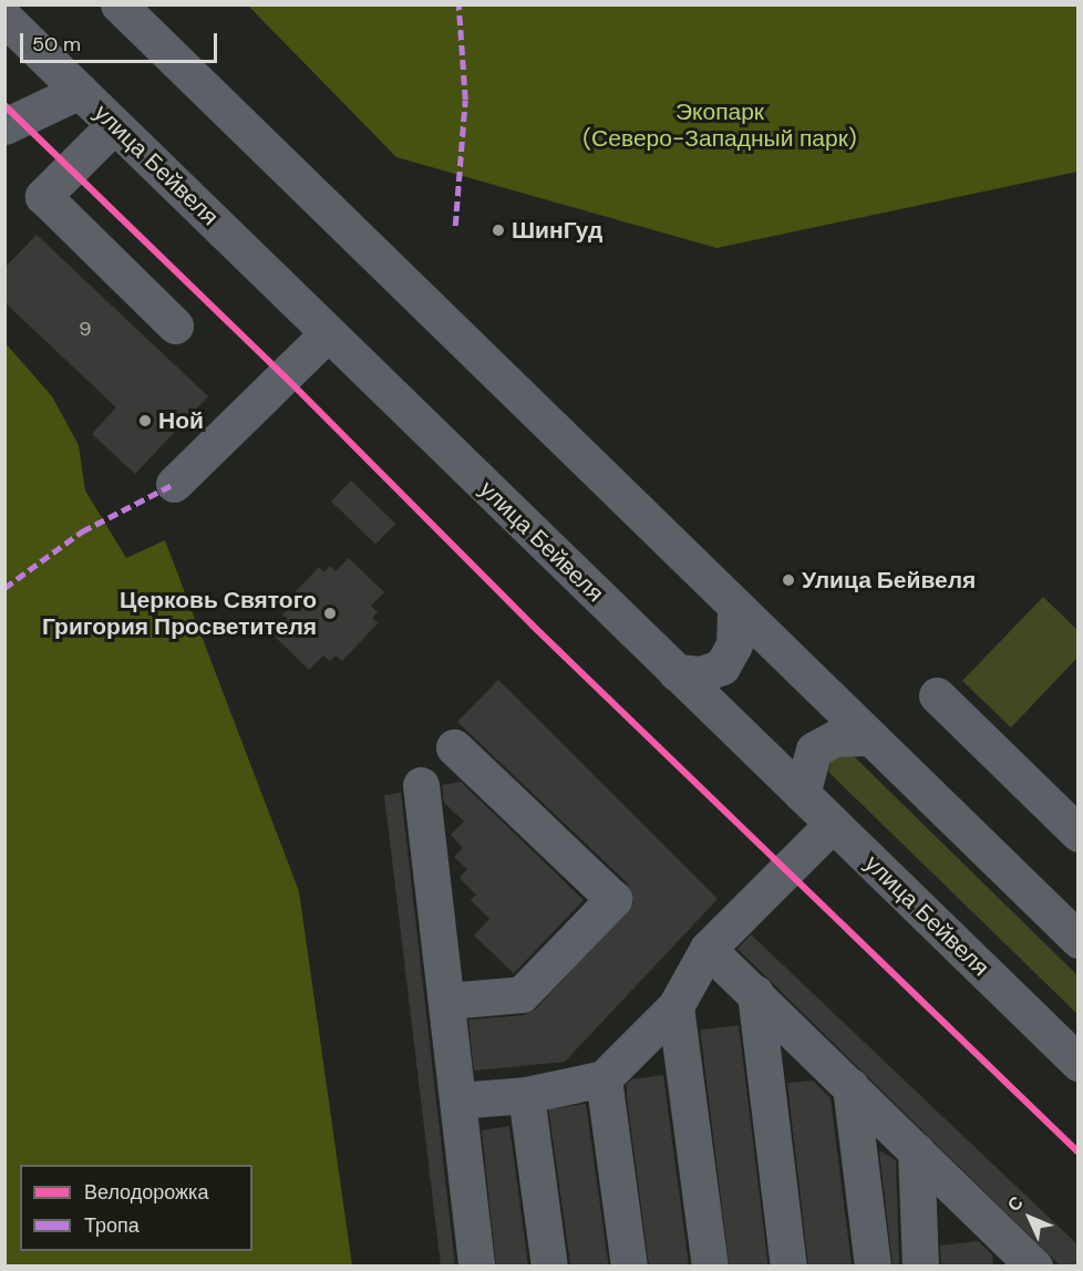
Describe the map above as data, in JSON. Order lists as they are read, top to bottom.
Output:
{
  "streets": {
    "main road": ["улица Бейвеля"]
  },
  "parks": ["Экопарк (Северо-Западный парк)"],
  "places": [
    "ШинГуд",
    "Ной",
    "Улица Бейвеля",
    "Церковь Святого Григория Просветителя"
  ],
  "house_numbers": ["9"],
  "legend": ["Велодорожка", "Тропа"],
  "scale_bar": "50 m",
  "north": "top left"
}
